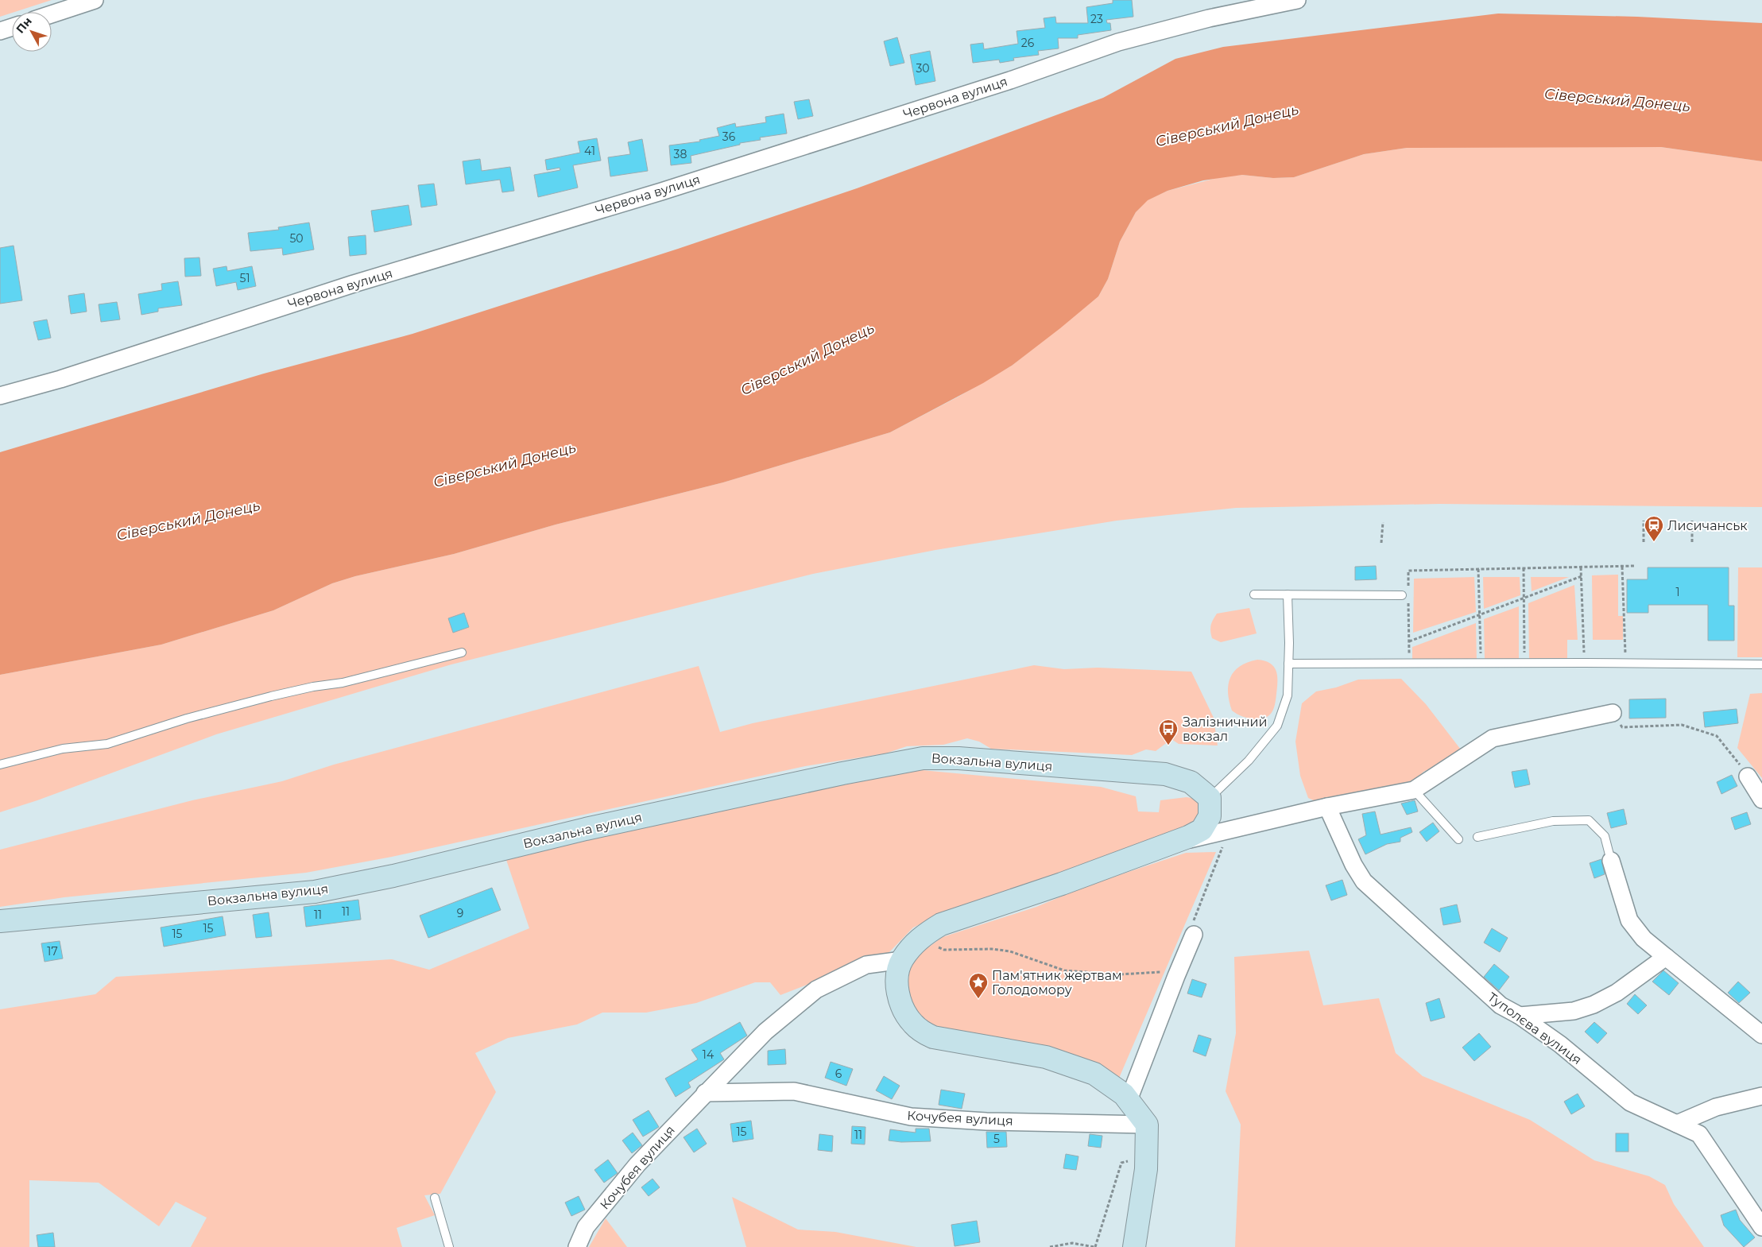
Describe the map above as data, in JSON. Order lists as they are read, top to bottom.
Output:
{
  "streets": {
    "main road": ["Вокзальна вулиця"],
    "street": ["Червона вулиця", "Туполєва вулиця", "Кочубея вулиця"]
  },
  "water": ["Сіверський Донець"],
  "places": {
    "station": ["Лисичанськ"],
    "bus stop": ["Залізничний вокзал"],
    "place": ["Пам'ятник жертвам Голодомору"]
  },
  "house_numbers": [
    "23",
    "26",
    "30",
    "36",
    "41",
    "38",
    "50",
    "51",
    "1",
    "11",
    "9",
    "11",
    "15",
    "15",
    "17",
    "14",
    "6",
    "15",
    "11",
    "5"
  ],
  "north": "top left"
}
